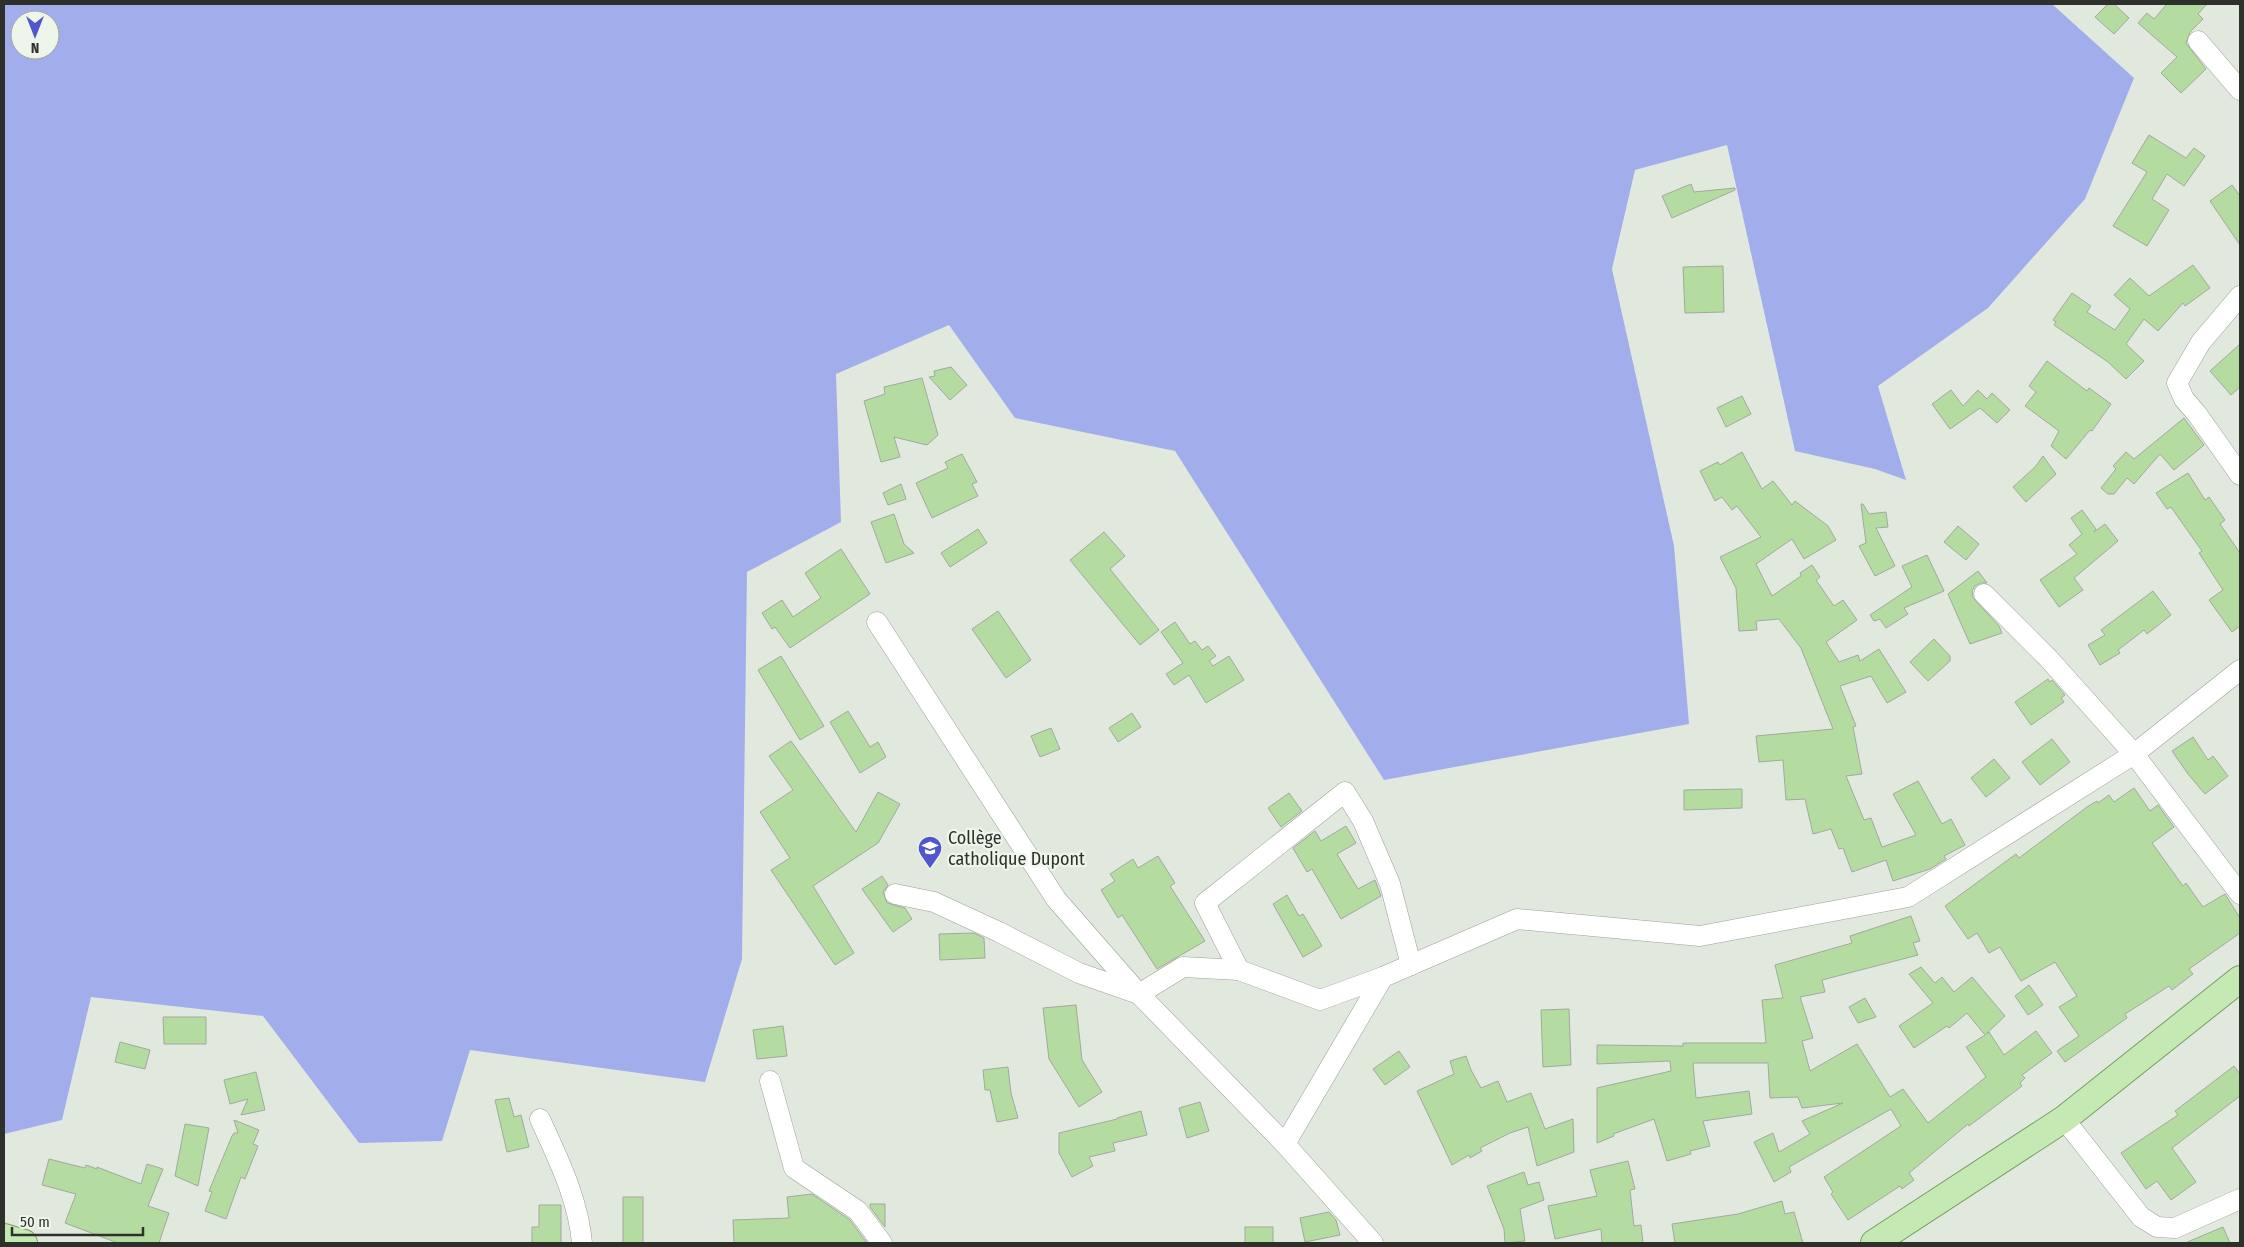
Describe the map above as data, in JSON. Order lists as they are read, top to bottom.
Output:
{
  "places": {
    "school or university": ["Collège catholique Dupont"]
  },
  "scale_bar": "50 m",
  "north": "bottom"
}
